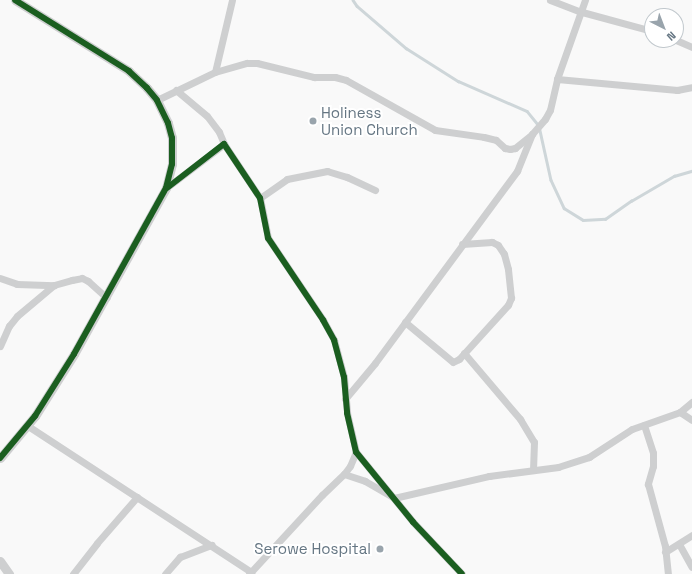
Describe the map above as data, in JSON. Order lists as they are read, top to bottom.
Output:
{
  "places": ["Holiness Union Church", "Serowe Hospital"],
  "north": "bottom right"
}
